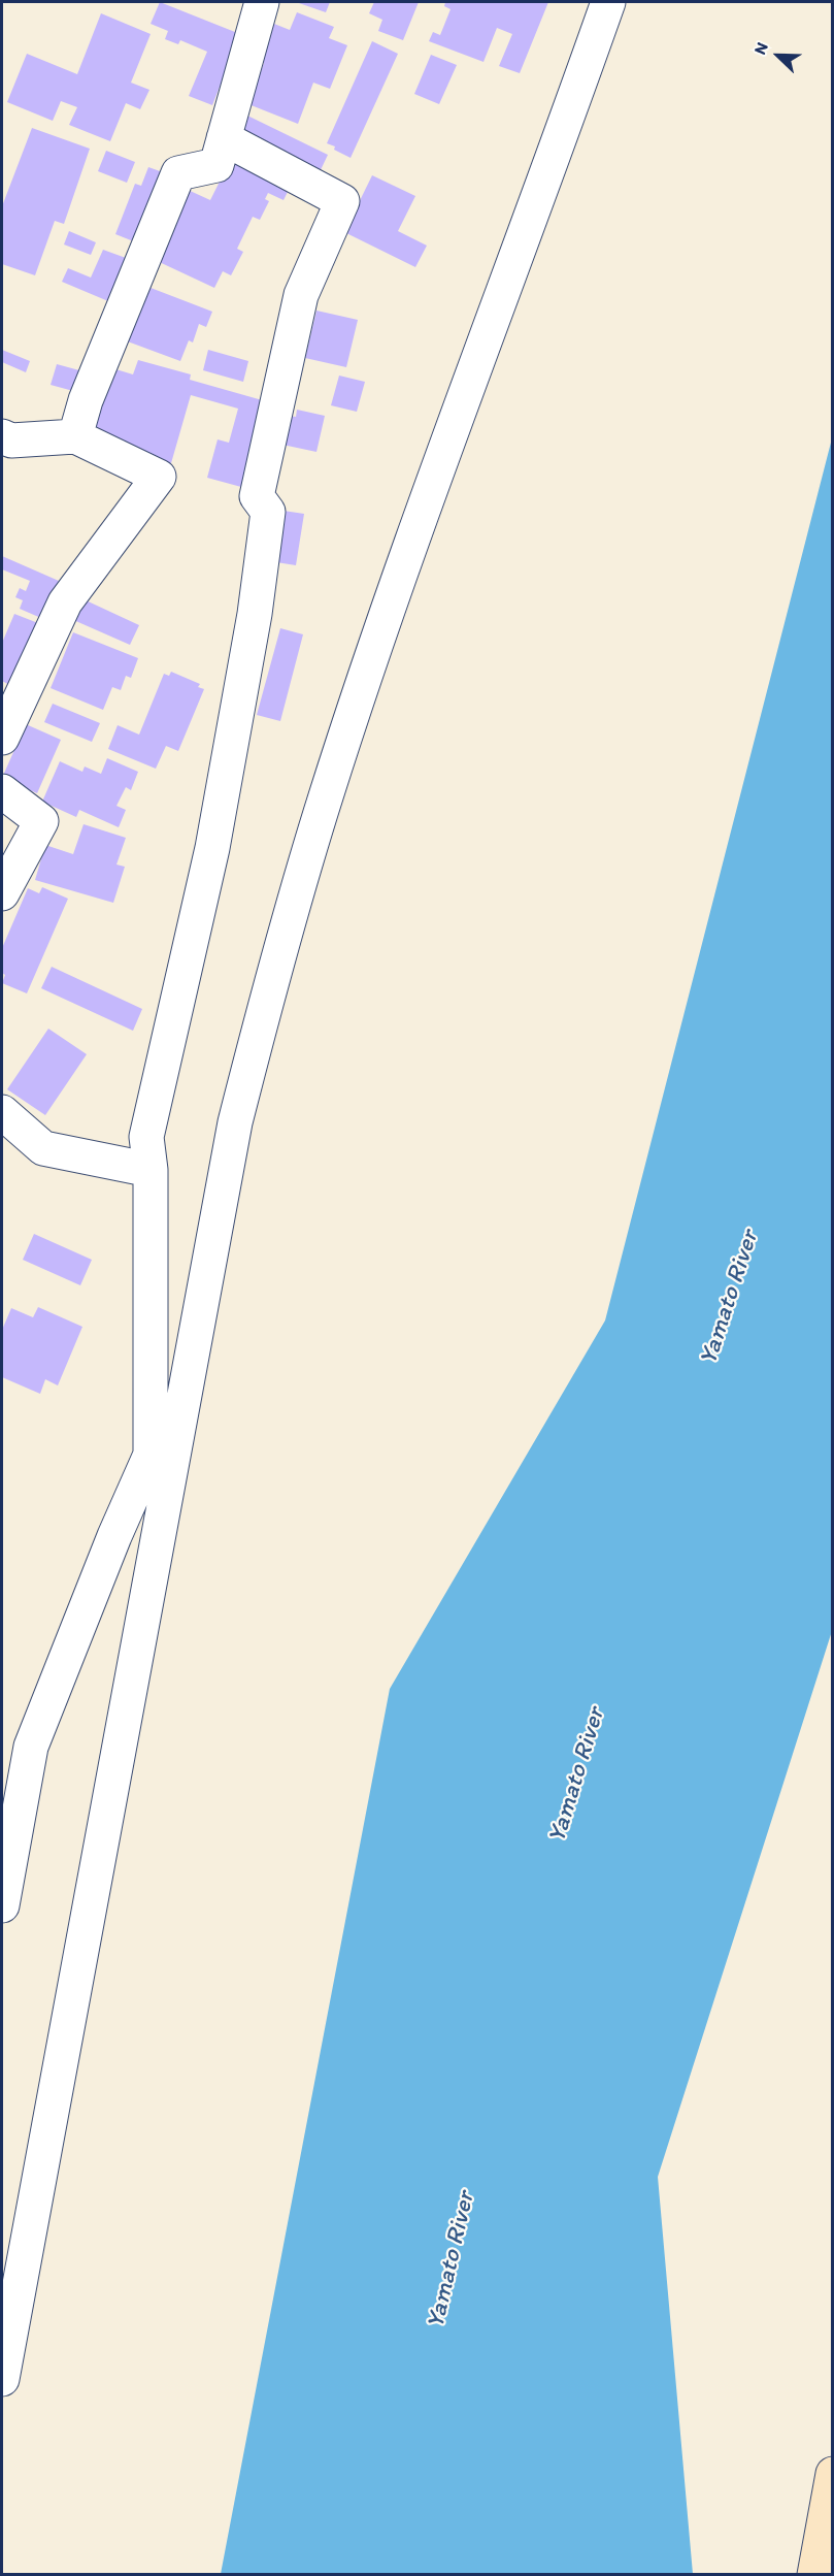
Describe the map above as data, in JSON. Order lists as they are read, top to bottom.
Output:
{
  "water": ["Yamato River"],
  "north": "top left"
}
